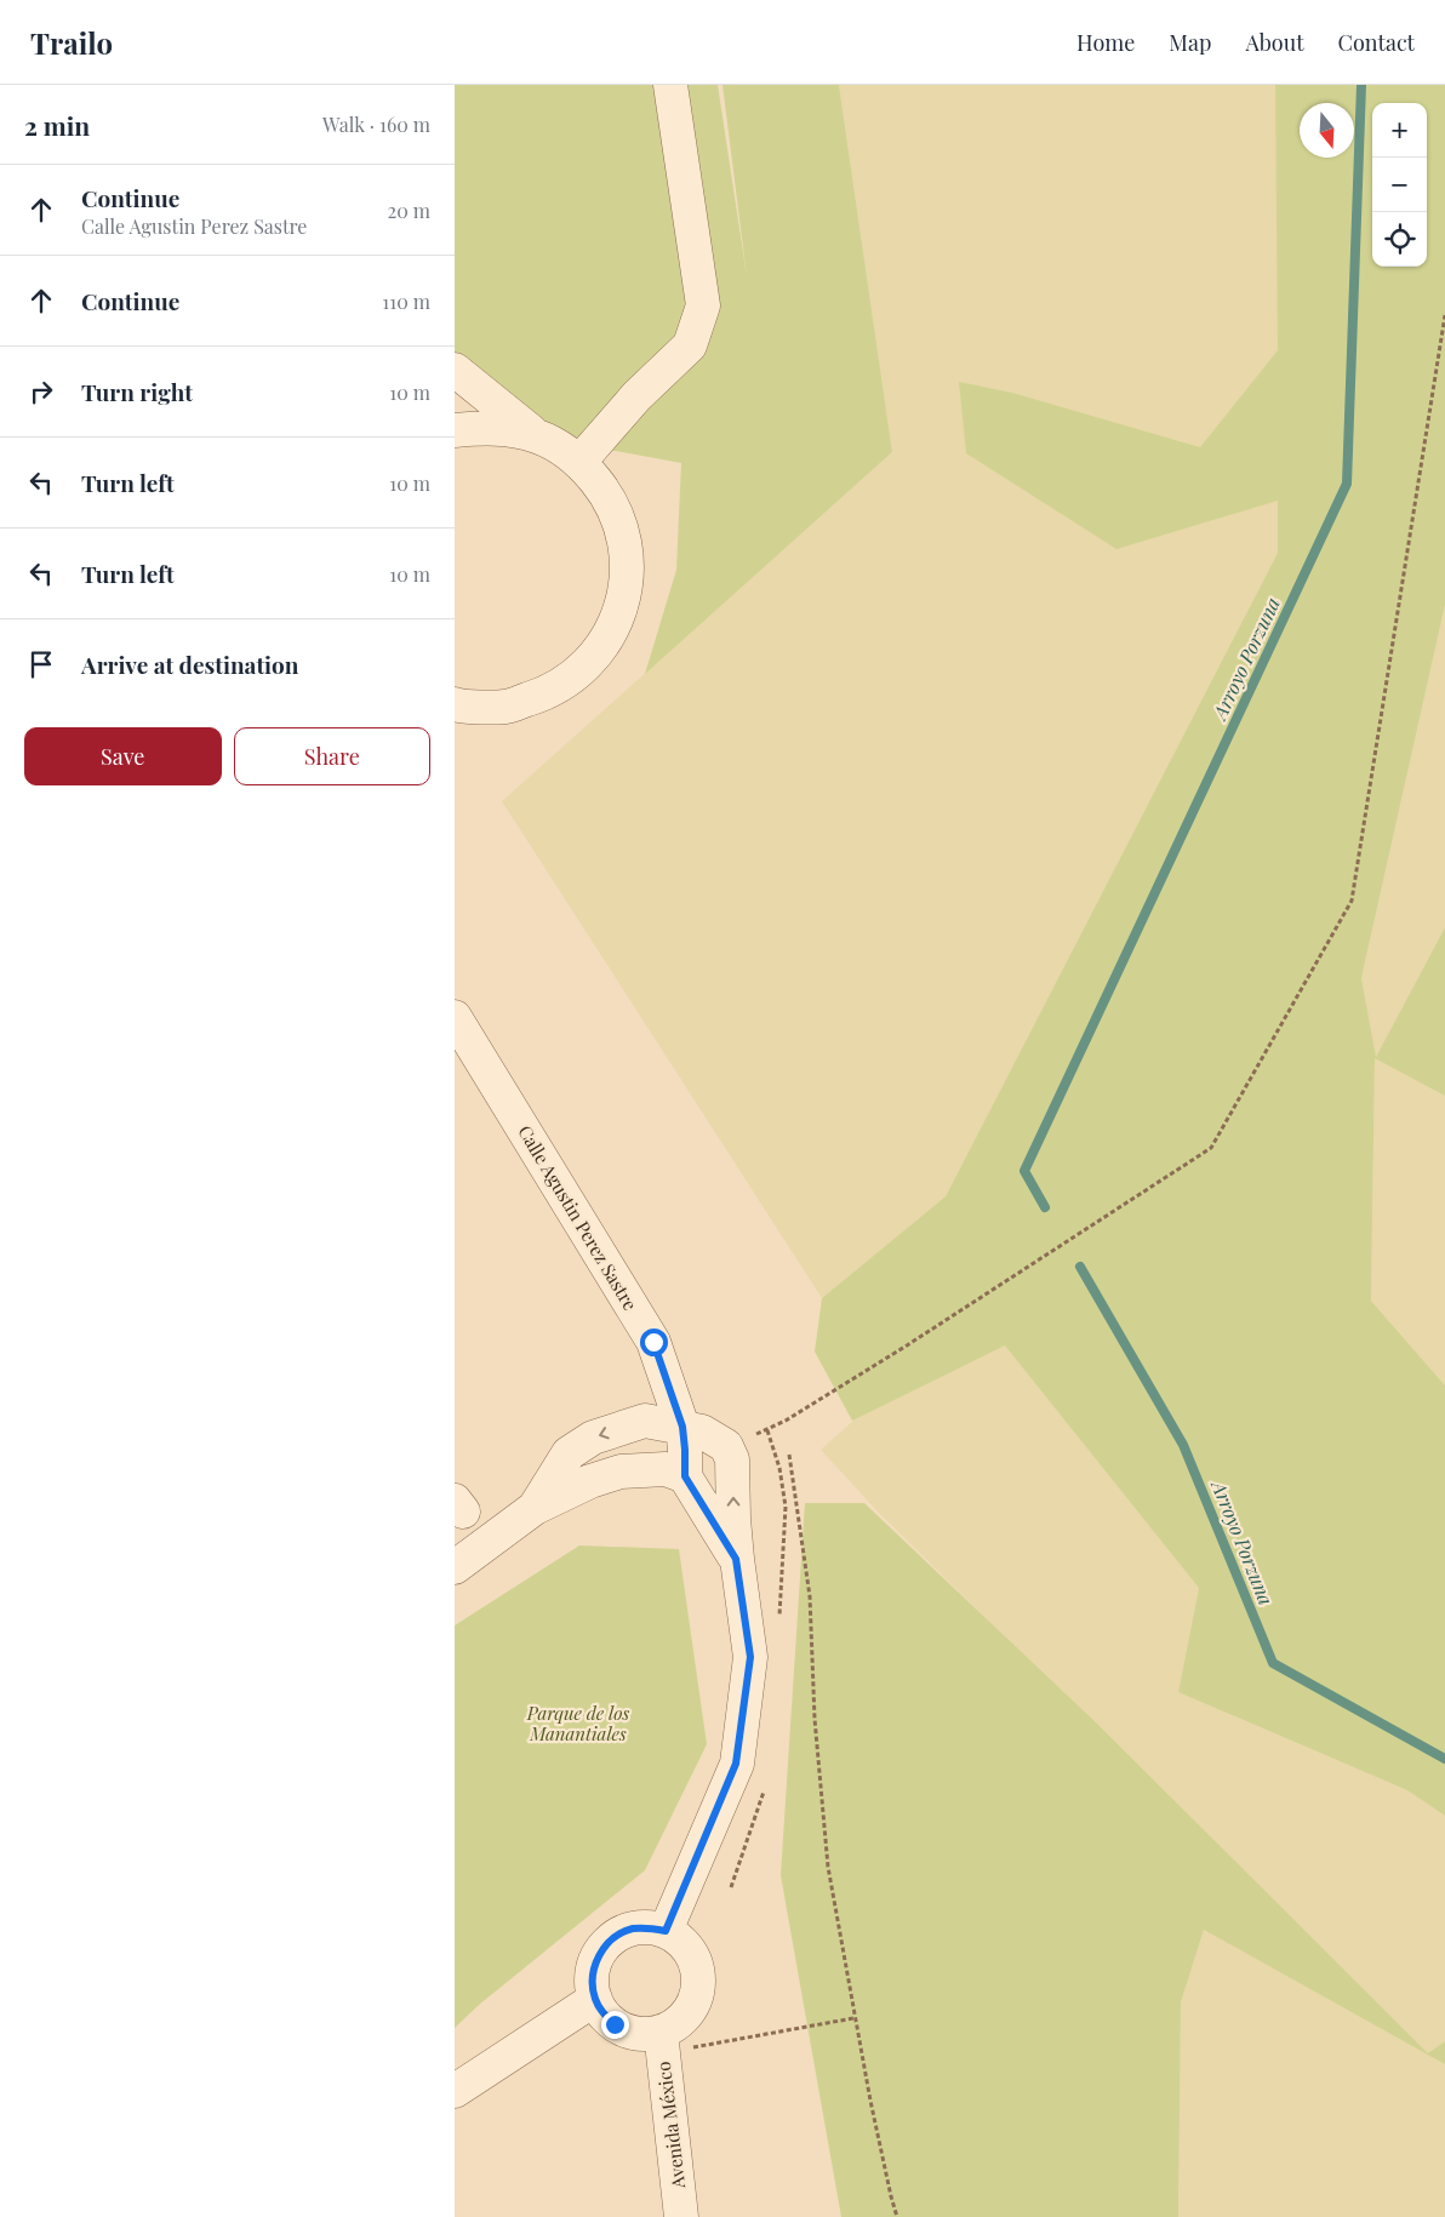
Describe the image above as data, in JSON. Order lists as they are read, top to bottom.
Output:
{
  "streets": {
    "street": ["Calle Agustin Perez Sastre", "Avenida México"]
  },
  "water": ["Arroyo Porzuna"],
  "parks": ["Parque de los Manantiales"],
  "north": "bottom",
  "page": {
    "header": "Trailo",
    "nav": [
      "Home",
      "Map",
      "About",
      "Contact"
    ],
    "heading": ["2 min", "Walk · 160 m"],
    "map_buttons": ["+", "−"],
    "list": [
      ["Continue", "Calle Agustin Perez Sastre", "20 m"],
      ["Continue", "110 m"],
      ["Turn right", "10 m"],
      ["Turn left", "10 m"],
      ["Turn left", "10 m"],
      "Arrive at destination"
    ],
    "buttons": ["Save", "Share"]
  }
}
